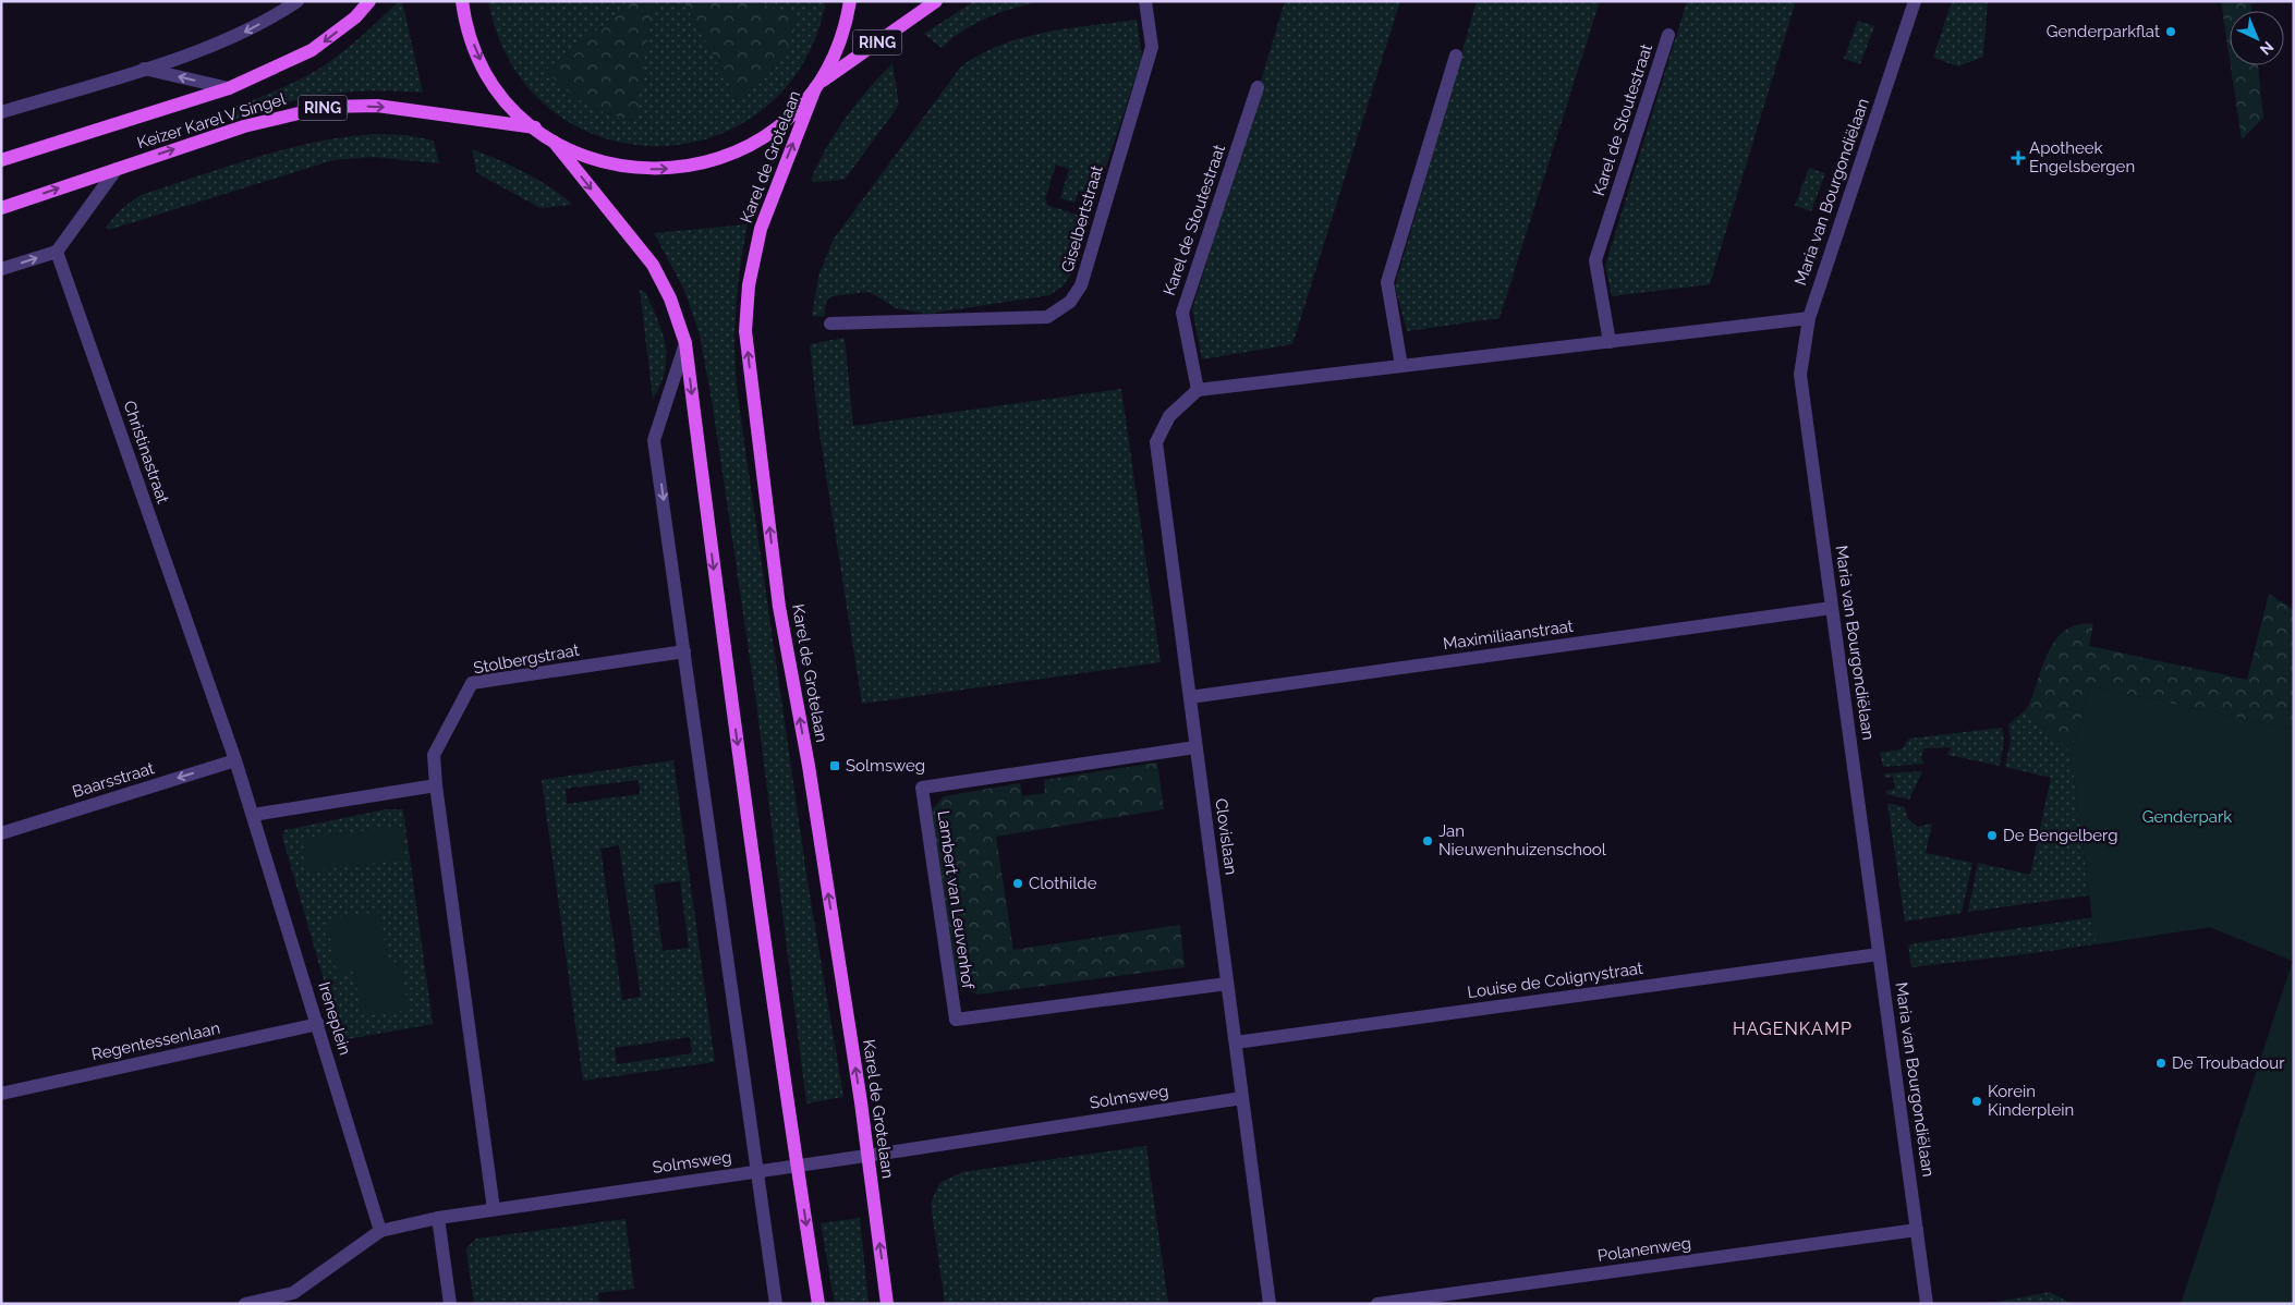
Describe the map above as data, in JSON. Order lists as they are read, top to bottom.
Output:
{
  "streets": {
    "main road": ["RING", "Keizer Karel V Singel", "Karel de Grotelaan"],
    "street": [
      "Karel de Stoutestraat",
      "Maria van Bourgondiëlaan",
      "Giselbertstraat",
      "Christinastraat",
      "Maximiliaanstraat",
      "Stolbergstraat",
      "Baarsstraat",
      "Clovislaan",
      "Lambert van Leuvenhof",
      "Louise de Colignystraat",
      "Ireneplein",
      "Regentessenlaan",
      "Solmsweg",
      "Polanenweg"
    ]
  },
  "crossings": [
    ["RING", "Keizer Karel V Singel"],
    ["RING", "Karel de Grotelaan"],
    ["Karel de Stoutestraat", "Clovislaan"],
    ["Karel de Grotelaan", "Solmsweg"],
    ["Maria van Bourgondiëlaan", "Maximiliaanstraat"],
    ["Maria van Bourgondiëlaan", "Louise de Colignystraat"],
    ["Maria van Bourgondiëlaan", "Polanenweg"],
    ["Christinastraat", "Baarsstraat"],
    ["Christinastraat", "Ireneplein"],
    ["Maximiliaanstraat", "Clovislaan"],
    ["Baarsstraat", "Ireneplein"],
    ["Clovislaan", "Lambert van Leuvenhof"],
    ["Clovislaan", "Louise de Colignystraat"],
    ["Clovislaan", "Solmsweg"],
    ["Ireneplein", "Regentessenlaan"]
  ],
  "one_way": ["Baarsstraat"],
  "districts": ["HAGENKAMP"],
  "parks": ["Genderpark"],
  "places": {
    "other": [
      "Genderparkflat",
      "De Bengelberg",
      "Jan Nieuwenhuizenschool",
      "Clothilde",
      "De Troubadour",
      "Korein Kinderplein"
    ],
    "health": ["Apotheek Engelsbergen"],
    "transit": ["Solmsweg"]
  },
  "north": "bottom right"
}
